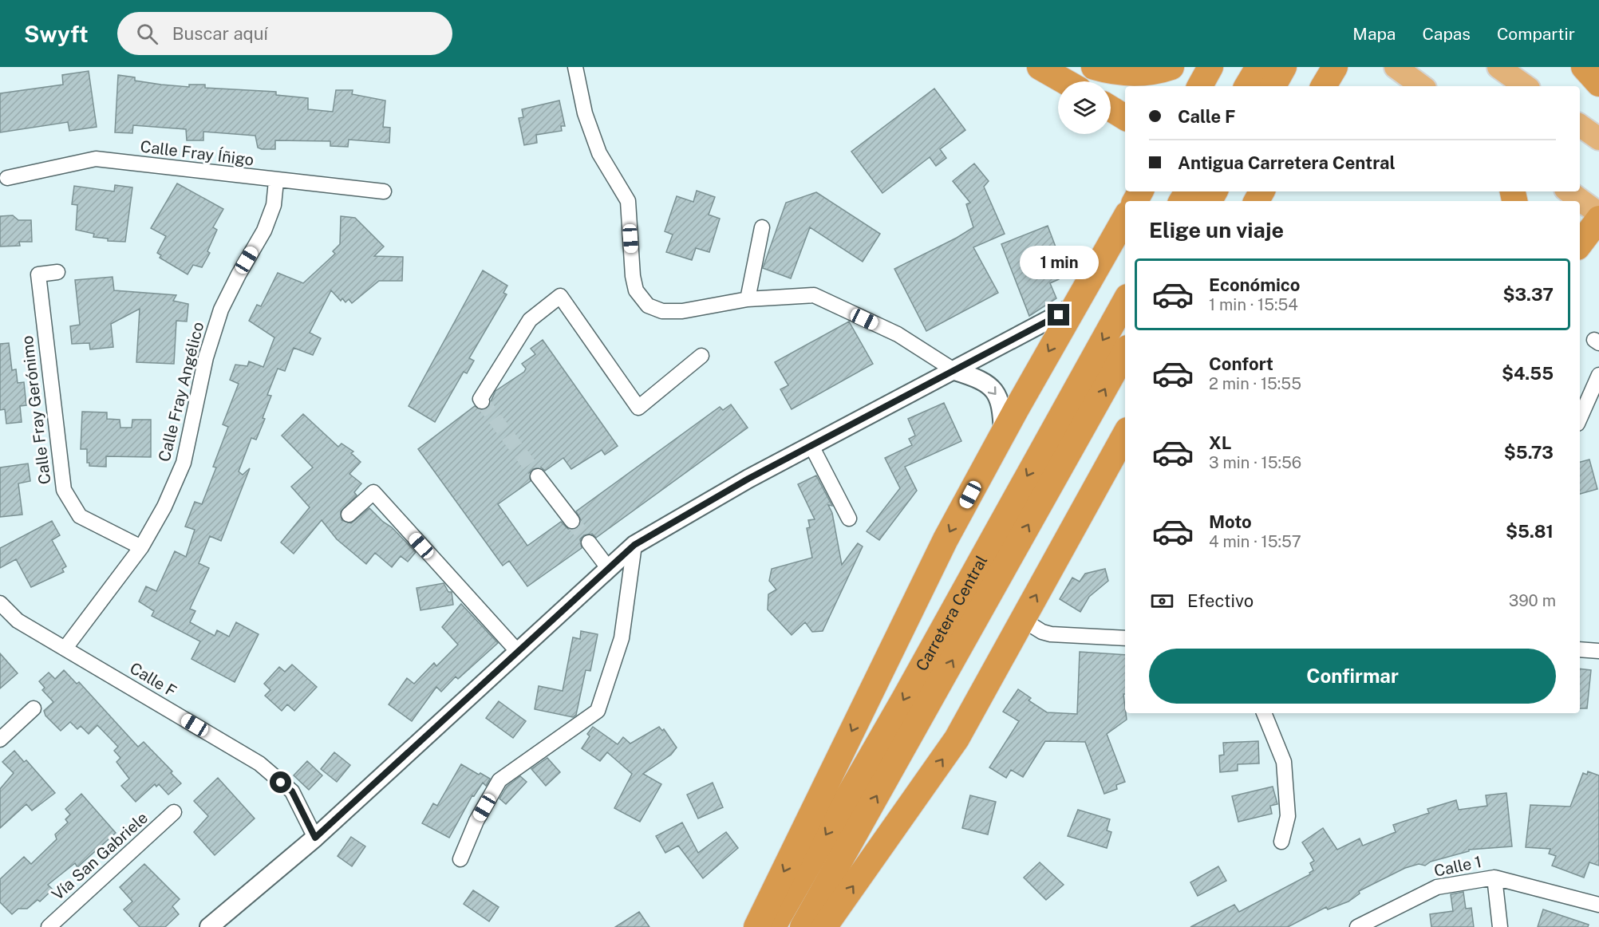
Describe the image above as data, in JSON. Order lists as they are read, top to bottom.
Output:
{
  "streets": {
    "highway": ["Carretera Central"],
    "street": [
      "Calle Fray Íñigo",
      "Calle Fray Angélico",
      "Calle Fray Gerónimo",
      "Calle F",
      "Vía San Gabriele",
      "Calle 1"
    ]
  },
  "crossings": [
    ["Calle Fray Íñigo", "Calle Fray Angélico"],
    ["Calle Fray Angélico", "Calle Fray Gerónimo"],
    ["Calle Fray Angélico", "Calle F"]
  ],
  "page": {
    "header": "Swyft",
    "search": "Buscar aquí",
    "nav": ["Mapa", "Capas", "Compartir"],
    "banner": ["Calle F", "Antigua Carretera Central"],
    "heading": "Elige un viaje",
    "bubble": "1 min",
    "list": [
      {
        "name": "Económico",
        "note": "1 min · 15:54",
        "value": "$3.37"
      },
      {
        "name": "Confort",
        "note": "2 min · 15:55",
        "value": "$4.55"
      },
      {
        "name": "XL",
        "note": "3 min · 15:56",
        "value": "$5.73"
      },
      {
        "name": "Moto",
        "note": "4 min · 15:57",
        "value": "$5.81"
      }
    ],
    "pay": ["Efectivo", "390 m"],
    "buttons": "Confirmar"
  }
}
